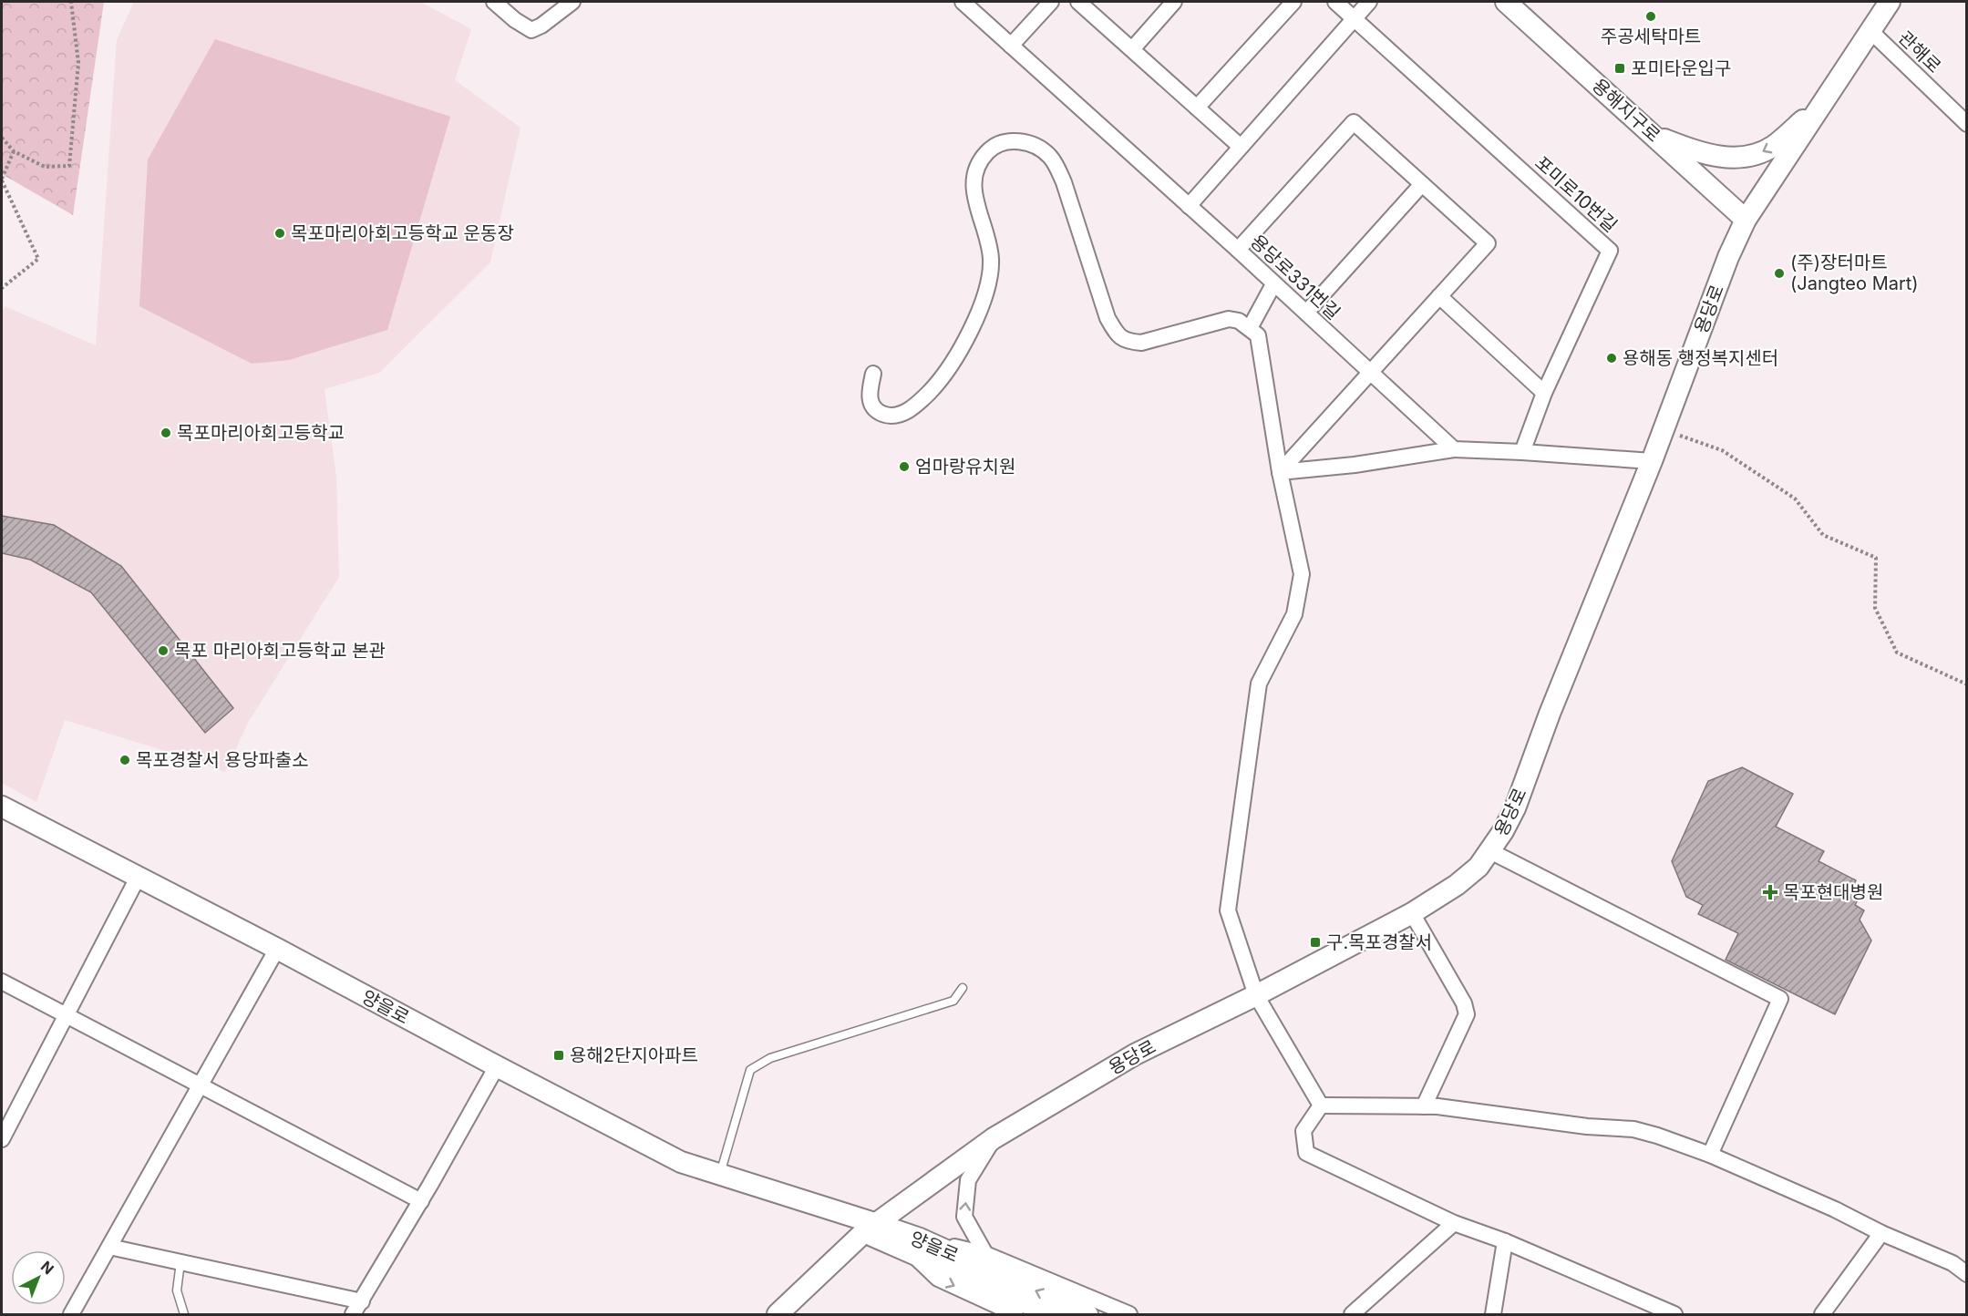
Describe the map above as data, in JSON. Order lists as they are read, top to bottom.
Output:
{
  "streets": {
    "street": [
      "관해로",
      "용해지구로",
      "포미로10번길",
      "용당로331번길",
      "용당로",
      "양을로"
    ]
  },
  "crossings": [
    ["관해로", "용당로"],
    ["용해지구로", "용당로"],
    ["용당로", "양을로"]
  ],
  "places": {
    "other": [
      "주공세탁마트",
      "목포마리아회고등학교 운동장",
      "(주)장터마트 (Jangteo Mart)",
      "용해동 행정복지센터",
      "목포마리아회고등학교",
      "엄마랑유치원",
      "목포 마리아회고등학교 본관",
      "목포경찰서 용당파출소"
    ],
    "transit": ["포미타운입구", "구.목포경찰서", "용해2단지아파트"],
    "health": ["목포현대병원"]
  },
  "north": "top right"
}
